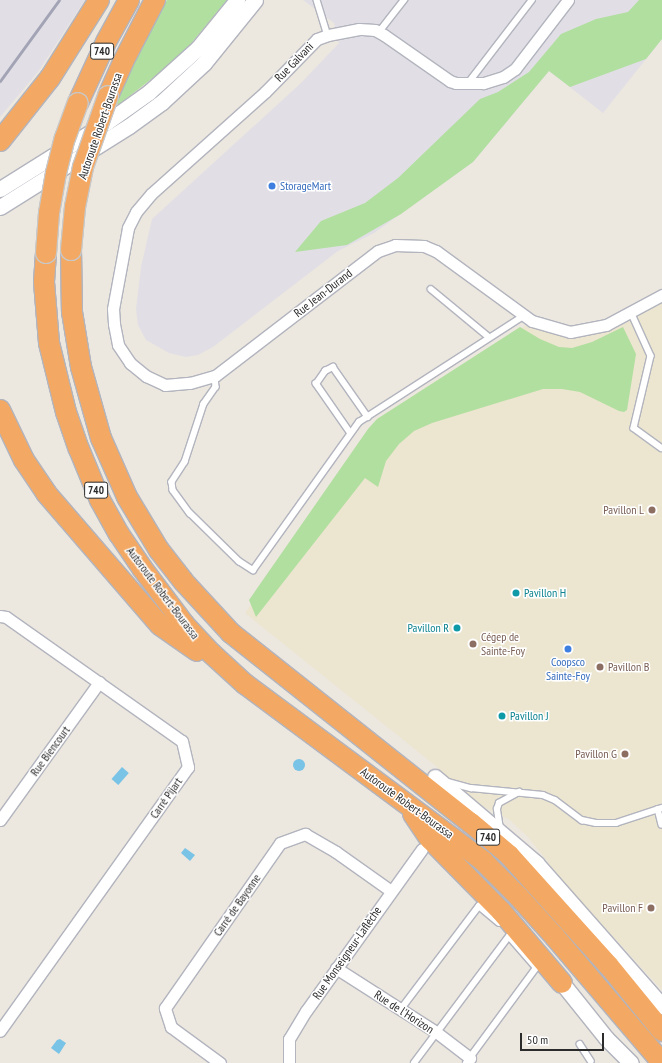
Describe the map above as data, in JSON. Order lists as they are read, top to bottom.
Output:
{
  "streets": {
    "highway": ["740", "Autoroute Robert-Bourassa"],
    "street": [
      "Rue Galvani",
      "Rue Jean-Durand",
      "Rue Biencourt",
      "Carré Pijart",
      "Carré de Bayonne",
      "Rue Monseigneur-Laflèche",
      "Rue de l'Horizon"
    ]
  },
  "crossings": [
    ["Rue Galvani", "Rue Jean-Durand"],
    ["Rue Biencourt", "Carré Pijart"],
    ["Carré de Bayonne", "Rue Monseigneur-Laflèche"],
    ["Rue Monseigneur-Laflèche", "Rue de l'Horizon"]
  ],
  "places": [
    "StorageMart",
    "Pavillon L",
    "Pavillon H",
    "Pavillon R",
    "Cégep de Sainte-Foy",
    "Coopsco Sainte-Foy",
    "Pavillon B",
    "Pavillon J",
    "Pavillon G",
    "Pavillon F"
  ],
  "scale_bar": "50 m"
}
